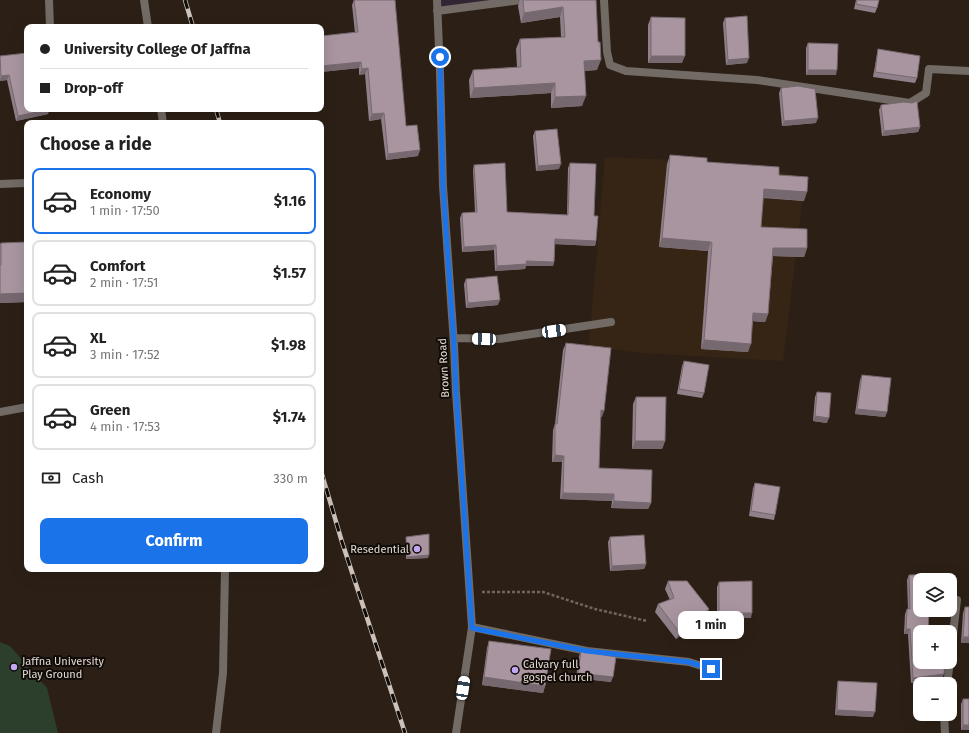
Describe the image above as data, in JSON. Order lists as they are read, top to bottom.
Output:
{
  "streets": {
    "street": ["Brown Road"]
  },
  "places": ["Resedential", "Jaffna University Play Ground", "Calvary full gospel church"],
  "page": {
    "banner": ["University College Of Jaffna", "Drop-off"],
    "heading": "Choose a ride",
    "list": [
      {
        "name": "Economy",
        "note": "1 min · 17:50",
        "value": "$1.16"
      },
      {
        "name": "Comfort",
        "note": "2 min · 17:51",
        "value": "$1.57"
      },
      {
        "name": "XL",
        "note": "3 min · 17:52",
        "value": "$1.98"
      },
      {
        "name": "Green",
        "note": "4 min · 17:53",
        "value": "$1.74"
      }
    ],
    "pay": ["Cash", "330 m"],
    "buttons": "Confirm",
    "map_buttons": ["+", "−"],
    "bubble": "1 min"
  }
}
